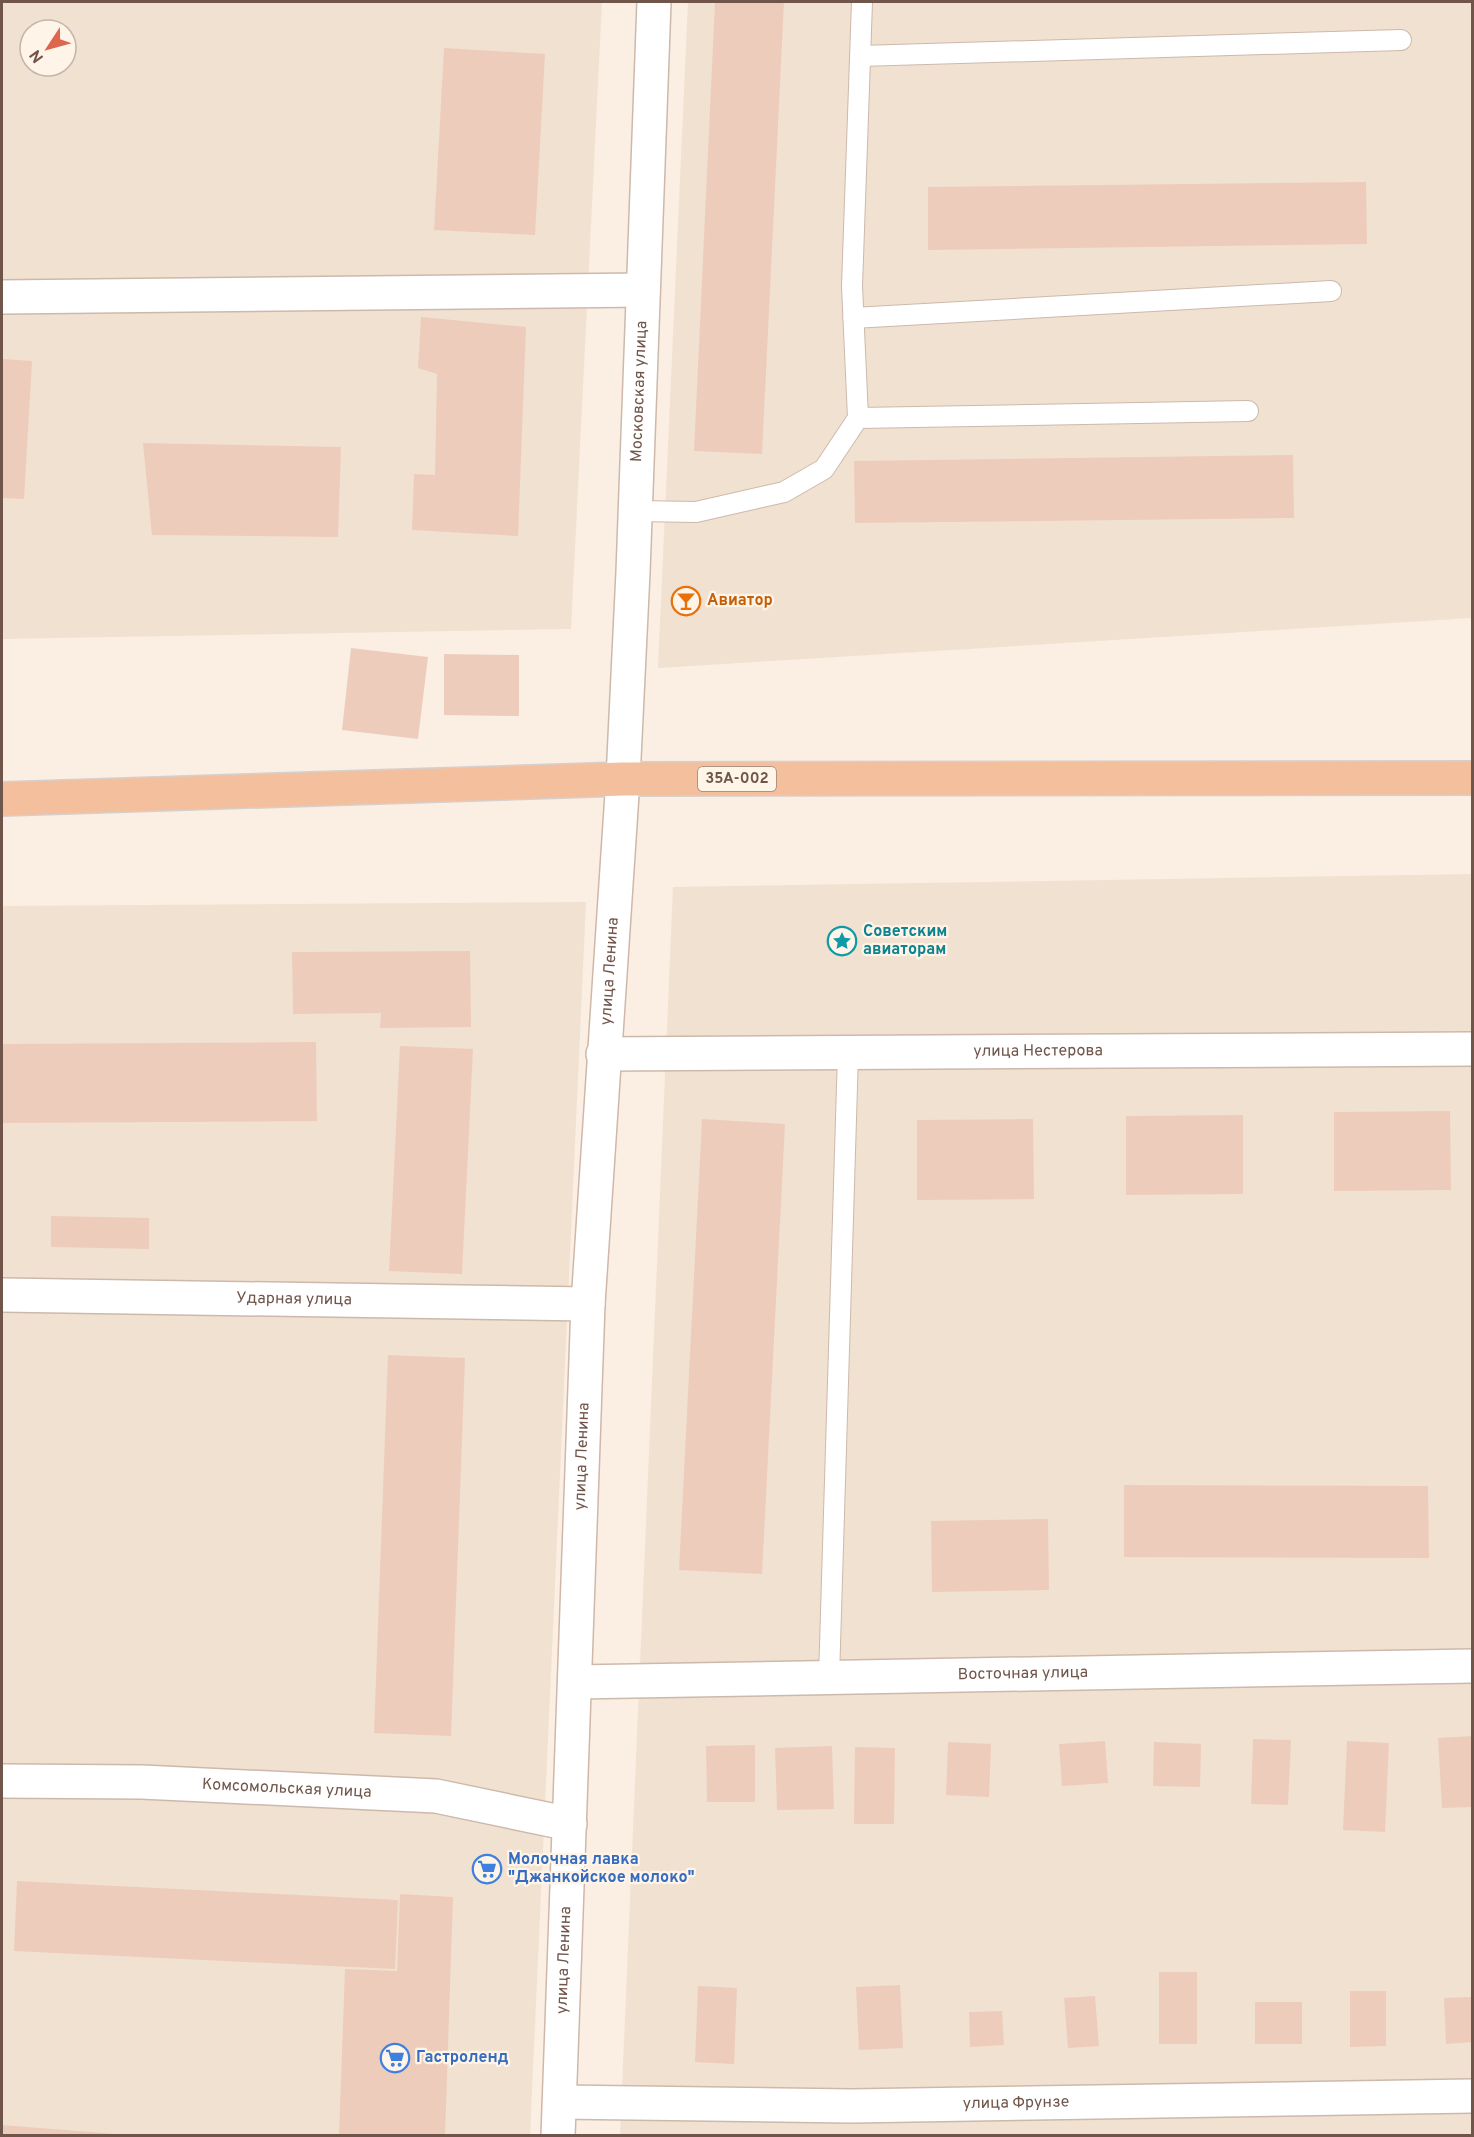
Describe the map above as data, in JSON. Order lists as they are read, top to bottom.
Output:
{
  "streets": {
    "highway": ["35А-002"],
    "street": [
      "Московская улица",
      "улица Ленина",
      "улица Нестерова",
      "Ударная улица",
      "Восточная улица",
      "Комсомольская улица",
      "улица Фрунзе"
    ]
  },
  "crossings": [
    ["Московская улица", "35А-002"],
    ["Московская улица", "улица Ленина"],
    ["35А-002", "улица Ленина"],
    ["улица Ленина", "улица Нестерова"],
    ["улица Ленина", "Ударная улица"],
    ["улица Ленина", "Восточная улица"],
    ["улица Ленина", "Комсомольская улица"],
    ["улица Ленина", "улица Фрунзе"]
  ],
  "places": {
    "bar": ["Авиатор"],
    "place": ["Советским авиаторам"],
    "supermarket": ["Молочная лавка \"Джанкойское молоко\"", "Гастроленд"]
  },
  "north": "bottom left"
}
